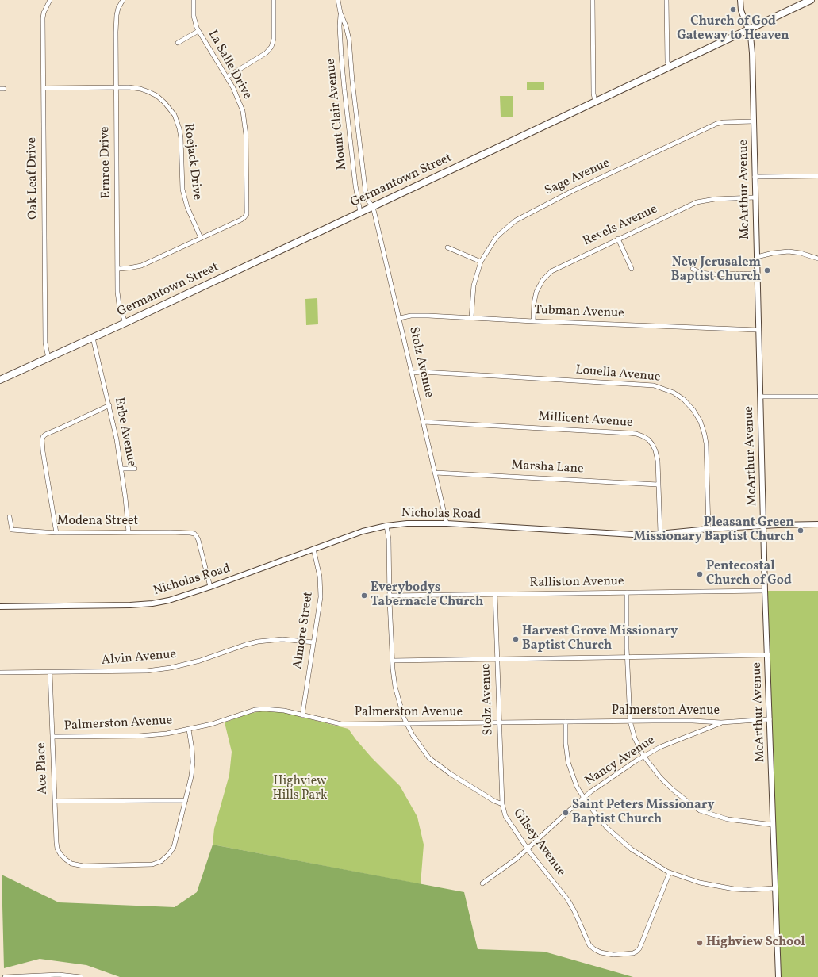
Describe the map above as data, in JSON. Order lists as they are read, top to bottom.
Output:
{
  "streets": {
    "main road": ["Germantown Street"],
    "street": [
      "La Salle Drive",
      "Mount Clair Avenue",
      "Roejack Drive",
      "Ernroe Drive",
      "Sage Avenue",
      "Oak Leaf Drive",
      "McArthur Avenue",
      "Revels Avenue",
      "Tubman Avenue",
      "Stolz Avenue",
      "Louella Avenue",
      "Millicent Avenue",
      "Erbe Avenue",
      "Marsha Lane",
      "Nicholas Road",
      "Modena Street",
      "Ralliston Avenue",
      "Almore Street",
      "Alvin Avenue",
      "Palmerston Avenue",
      "Nancy Avenue",
      "Ace Place",
      "Gilsey Avenue"
    ]
  },
  "crossings": [
    ["La Salle Drive", "Roejack Drive"],
    ["Mount Clair Avenue", "Germantown Street"],
    ["Mount Clair Avenue", "Stolz Avenue"],
    ["Roejack Drive", "Ernroe Drive"],
    ["Roejack Drive", "Oak Leaf Drive"],
    ["Ernroe Drive", "Germantown Street"],
    ["Sage Avenue", "McArthur Avenue"],
    ["Sage Avenue", "Tubman Avenue"],
    ["Oak Leaf Drive", "Germantown Street"],
    ["Germantown Street", "McArthur Avenue"],
    ["Germantown Street", "Stolz Avenue"],
    ["Germantown Street", "Erbe Avenue"],
    ["McArthur Avenue", "Revels Avenue"],
    ["McArthur Avenue", "Tubman Avenue"],
    ["McArthur Avenue", "Nicholas Road"],
    ["McArthur Avenue", "Ralliston Avenue"],
    ["McArthur Avenue", "Palmerston Avenue"],
    ["Revels Avenue", "Tubman Avenue"],
    ["Tubman Avenue", "Stolz Avenue"],
    ["Stolz Avenue", "Louella Avenue"],
    ["Stolz Avenue", "Millicent Avenue"],
    ["Stolz Avenue", "Marsha Lane"],
    ["Stolz Avenue", "Nicholas Road"],
    ["Stolz Avenue", "Ralliston Avenue"],
    ["Stolz Avenue", "Palmerston Avenue"],
    ["Stolz Avenue", "Gilsey Avenue"],
    ["Louella Avenue", "Nicholas Road"],
    ["Millicent Avenue", "Marsha Lane"],
    ["Millicent Avenue", "Nicholas Road"],
    ["Erbe Avenue", "Modena Street"],
    ["Nicholas Road", "Modena Street"],
    ["Nicholas Road", "Almore Street"],
    ["Nicholas Road", "Gilsey Avenue"],
    ["Ralliston Avenue", "Gilsey Avenue"],
    ["Almore Street", "Alvin Avenue"],
    ["Almore Street", "Palmerston Avenue"],
    ["Alvin Avenue", "Ace Place"],
    ["Palmerston Avenue", "Nancy Avenue"],
    ["Palmerston Avenue", "Ace Place"],
    ["Palmerston Avenue", "Gilsey Avenue"],
    ["Nancy Avenue", "Gilsey Avenue"]
  ],
  "parks": ["Highview Hills Park"],
  "places": [
    "Church of God Gateway to Heaven",
    "New Jerusalem Baptist Church",
    "Pleasant Green Missionary Baptist Church",
    "Pentecostal Church of God",
    "Everybodys Tabernacle Church",
    "Harvest Grove Missionary Baptist Church",
    "Saint Peters Missionary Baptist Church",
    "Highview School"
  ]
}
